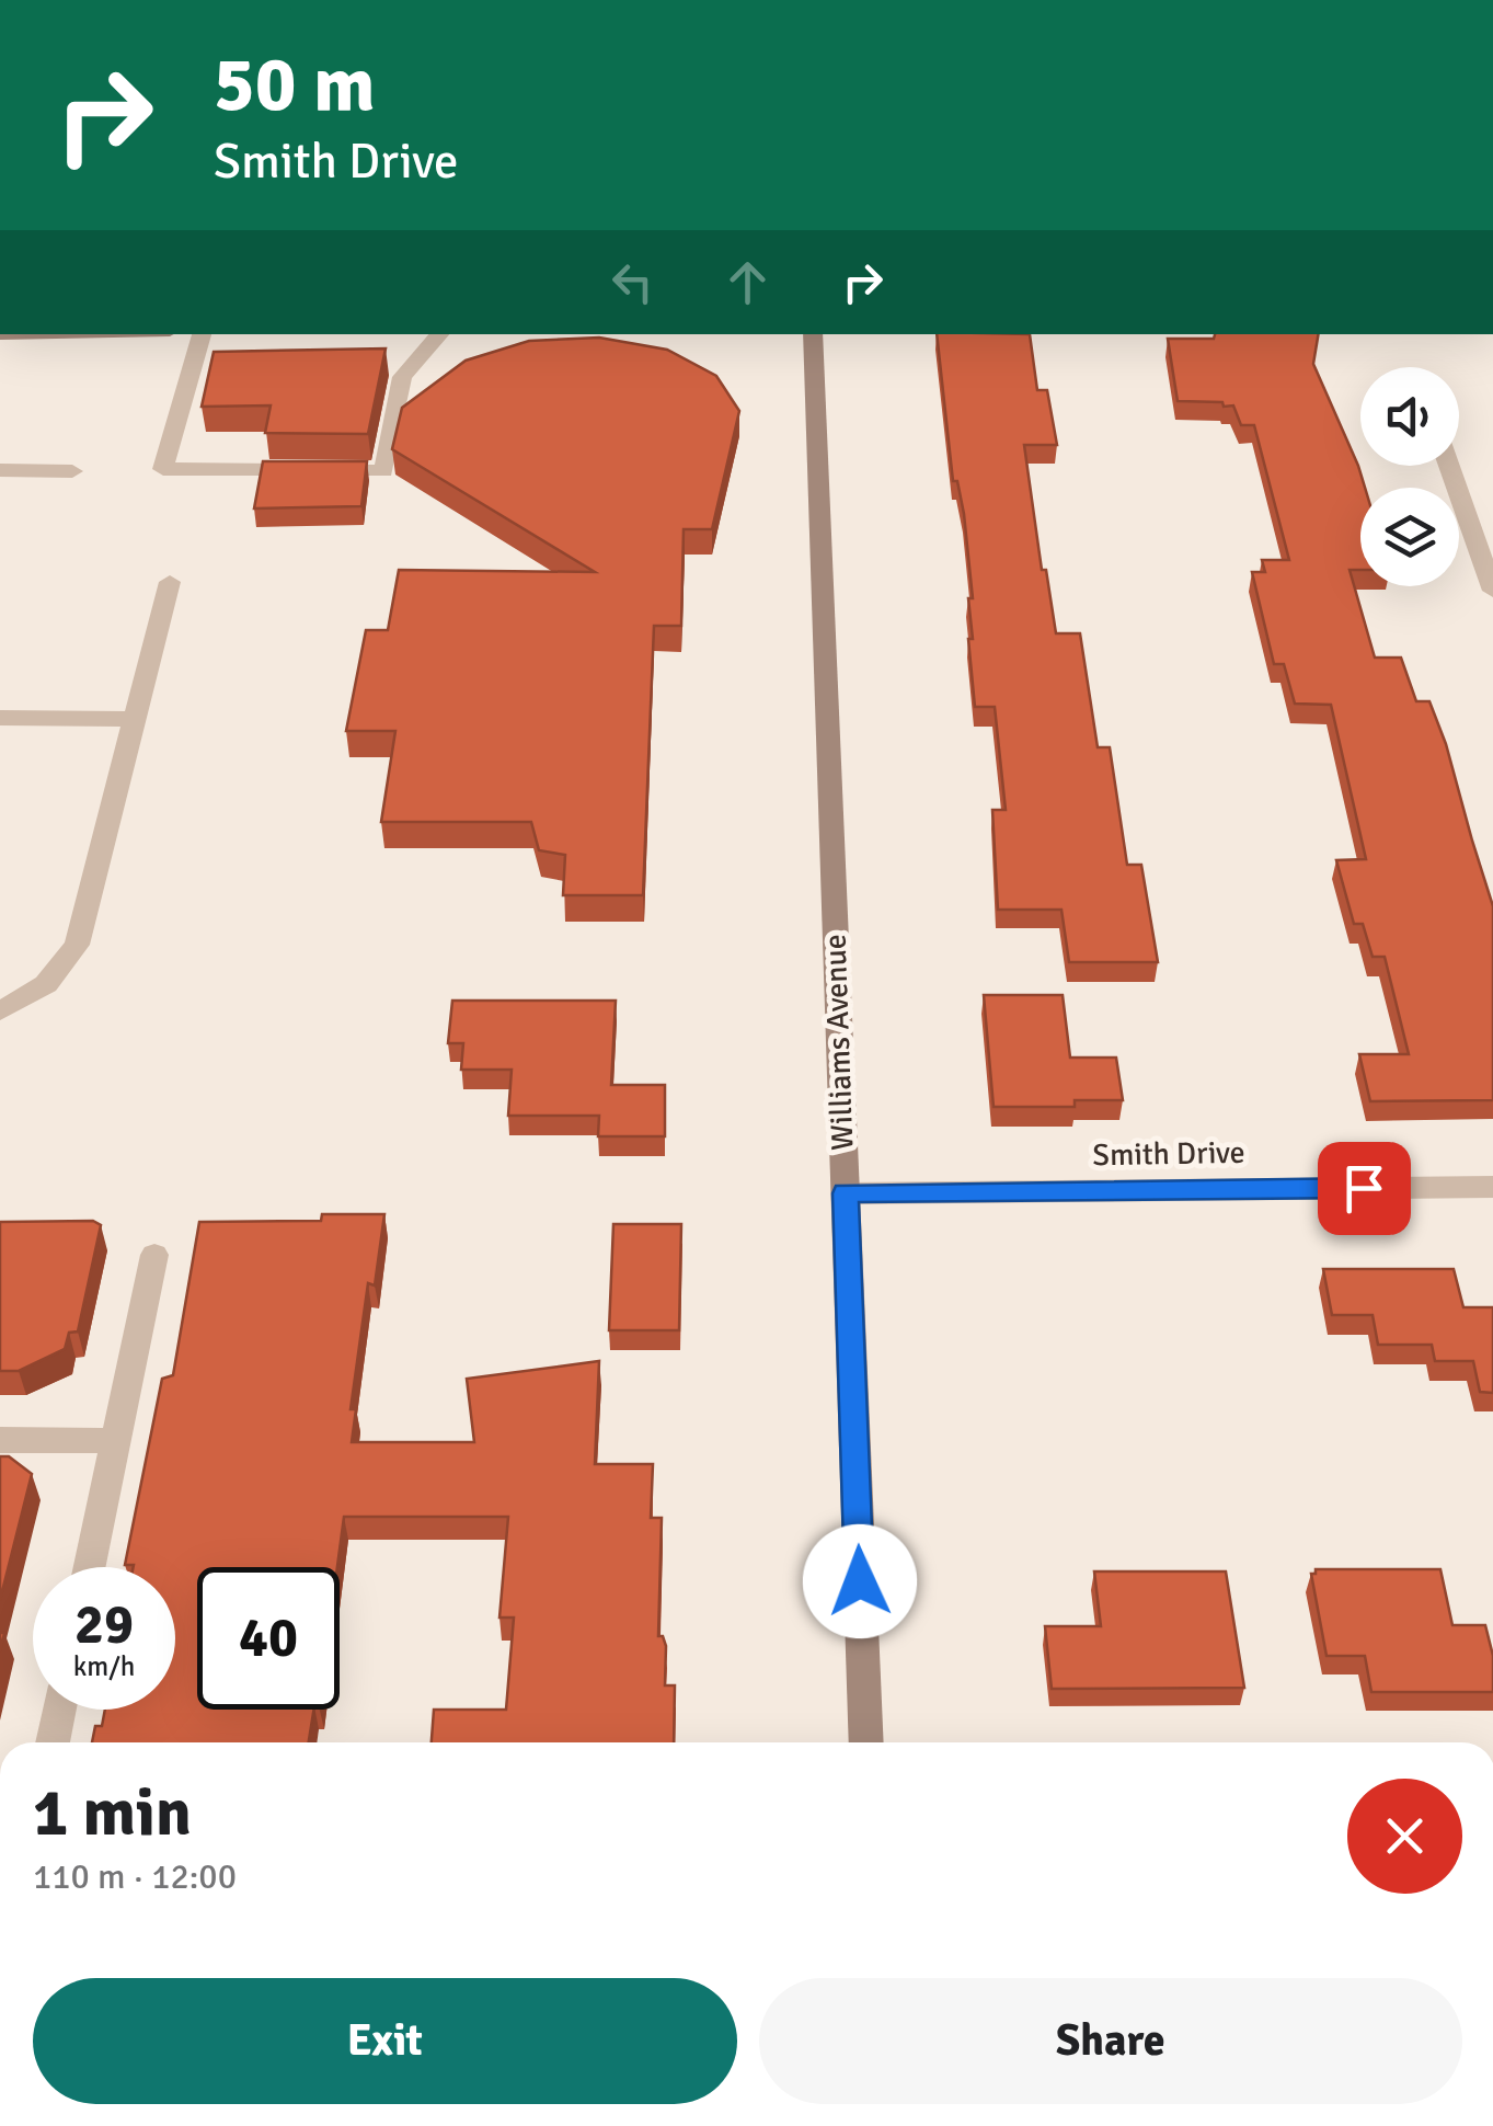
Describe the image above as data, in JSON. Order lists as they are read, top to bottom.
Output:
{
  "streets": {
    "street": ["Williams Avenue", "Smith Drive"]
  },
  "crossings": [
    ["Williams Avenue", "Smith Drive"]
  ],
  "page": {
    "turn": ["50 m", "Smith Drive"],
    "speed": "29 km/h",
    "limit": "40",
    "heading": ["1 min", "110 m · 12:00"],
    "buttons": ["Exit", "Share"]
  }
}
